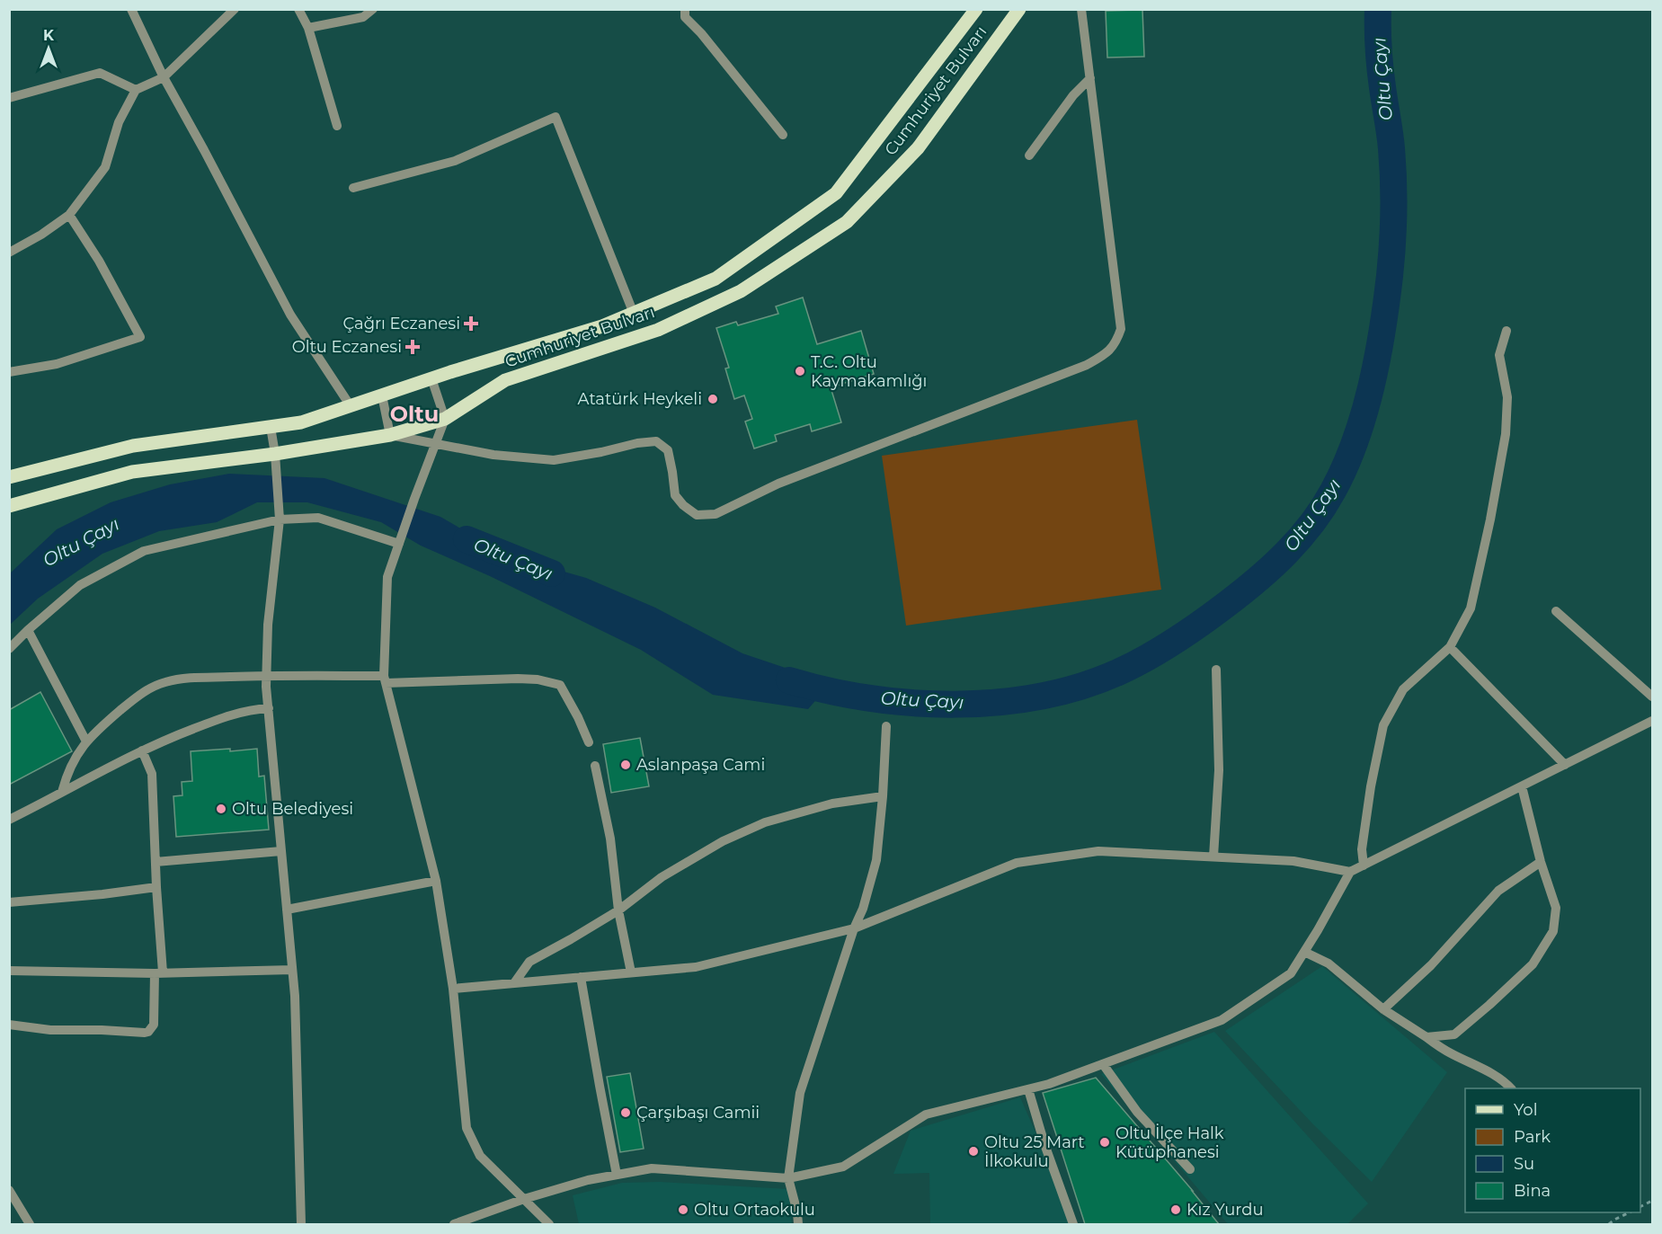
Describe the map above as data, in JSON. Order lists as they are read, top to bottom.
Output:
{
  "streets": {
    "main road": ["Cumhuriyet Bulvarı"]
  },
  "districts": ["Oltu"],
  "water": ["Oltu Çayı"],
  "places": {
    "health": ["Çağrı Eczanesi", "Oltu Eczanesi"],
    "other": [
      "T.C. Oltu Kaymakamlığı",
      "Atatürk Heykeli",
      "Aslanpaşa Cami",
      "Oltu Belediyesi",
      "Çarşıbaşı Camii",
      "Oltu İlçe Halk Kütüphanesi",
      "Oltu 25 Mart İlkokulu",
      "Oltu Ortaokulu",
      "Kız Yurdu"
    ]
  },
  "legend": [
    "Yol",
    "Park",
    "Su",
    "Bina"
  ],
  "north": "top"
}
